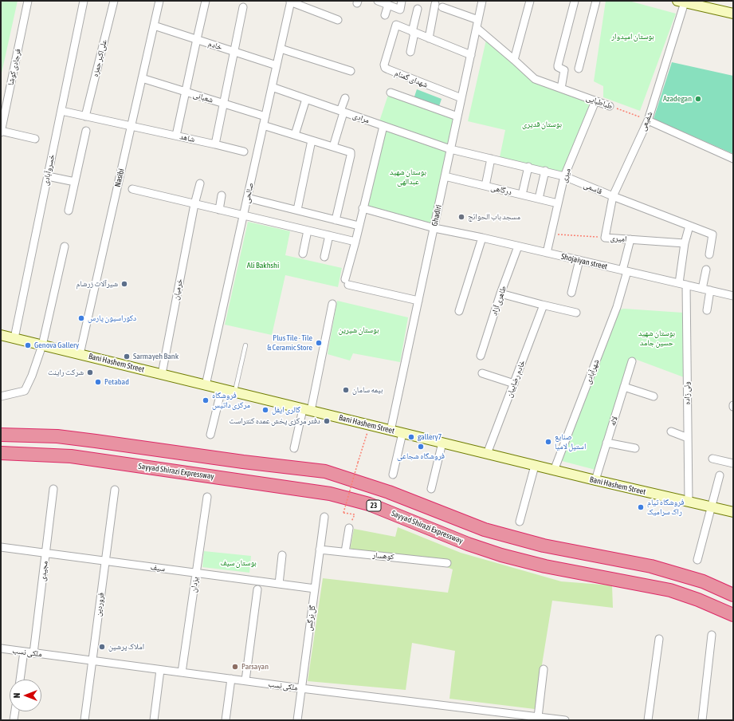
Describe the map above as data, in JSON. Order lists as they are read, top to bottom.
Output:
{
  "streets": {
    "highway": ["Sayyad Shirazi Expressway", "23"],
    "main road": ["Bani Hashem Street"],
    "street": [
      "خادم",
      "علی‌اکبر حمزه",
      "فرجادی کوشا",
      "شهدای گمنام",
      "شعبانی",
      "طباطبایی",
      "مرادی",
      "شفیعی",
      "شاهد",
      "خسروآبادی",
      "میری",
      "Nasibi",
      "قاسمی",
      "درگاهی",
      "صالحی",
      "Ghadiri",
      "امیری",
      "Shojaiyan street",
      "خرمیان",
      "طاهری آزاد",
      "شهرآبادی",
      "خادم رضاییان",
      "ولی زاده",
      "لاله",
      "کوهسار",
      "سیف",
      "مجیدی",
      "یزدان",
      "فروردین",
      "گل نرگس",
      "ملکی نسب"
    ]
  },
  "crossings": [
    ["خادم", "Nasibi"],
    ["خادم", "صالحی"],
    ["علی‌اکبر حمزه", "شاهد"],
    ["شهدای گمنام", "Ghadiri"],
    ["شعبانی", "Nasibi"],
    ["شعبانی", "صالحی"],
    ["طباطبایی", "شفیعی"],
    ["طباطبایی", "میری"],
    ["طباطبایی", "Ghadiri"],
    ["مرادی", "قاسمی"],
    ["مرادی", "صالحی"],
    ["مرادی", "Ghadiri"],
    ["شفیعی", "قاسمی"],
    ["شفیعی", "امیری"],
    ["شاهد", "خسروآبادی"],
    ["شاهد", "Nasibi"],
    ["خسروآبادی", "Bani Hashem Street"],
    ["میری", "قاسمی"],
    ["میری", "درگاهی"],
    ["میری", "امیری"],
    ["میری", "Shojaiyan street"],
    ["Nasibi", "Bani Hashem Street"],
    ["قاسمی", "Ghadiri"],
    ["قاسمی", "ولی زاده"],
    ["درگاهی", "Ghadiri"],
    ["صالحی", "Bani Hashem Street"],
    ["Ghadiri", "Shojaiyan street"],
    ["Ghadiri", "Bani Hashem Street"],
    ["امیری", "شهرآبادی"],
    ["امیری", "ولی زاده"],
    ["Shojaiyan street", "طاهری آزاد"],
    ["Shojaiyan street", "شهرآبادی"],
    ["Shojaiyan street", "ولی زاده"],
    ["خرمیان", "Bani Hashem Street"],
    ["Bani Hashem Street", "شهرآبادی"],
    ["Bani Hashem Street", "خادم رضاییان"],
    ["Bani Hashem Street", "ولی زاده"],
    ["Bani Hashem Street", "لاله"],
    ["کوهسار", "گل نرگس"],
    ["سیف", "مجیدی"],
    ["سیف", "یزدان"],
    ["سیف", "فروردین"],
    ["سیف", "گل نرگس"],
    ["مجیدی", "ملکی نسب"],
    ["یزدان", "ملکی نسب"],
    ["فروردین", "ملکی نسب"],
    ["گل نرگس", "ملکی نسب"]
  ],
  "parks": [
    "بوستان امیدوار",
    "بوستان قدیری",
    "بوستان شهید عبدالهی",
    "Ali Bakhshi",
    "بوستان شیرین",
    "بوستان شهید حسین جامد",
    "بوستان سیف"
  ],
  "places": [
    "Azadegan",
    "مسجد باب الحوائج",
    "شیرآلات زرشام",
    "دکوراسیون پارس",
    "Plus Tile - Tile & Ceramic Store",
    "Genova Gallery",
    "Sarmayeh Bank",
    "شرکت راینت",
    "Petabad",
    "بیمه سامان",
    "فروشگاه مرکزی داتیس",
    "گالری ایفل",
    "دفتر مرکزی پخش عمده کنتراست",
    "gallery7",
    "صنایع استیل لامیا",
    "فروشگاه شجاعی",
    "فروشگاه تیام راک سرامیک",
    "املاک پرشین",
    "Parsayan"
  ],
  "north": "left"
}
